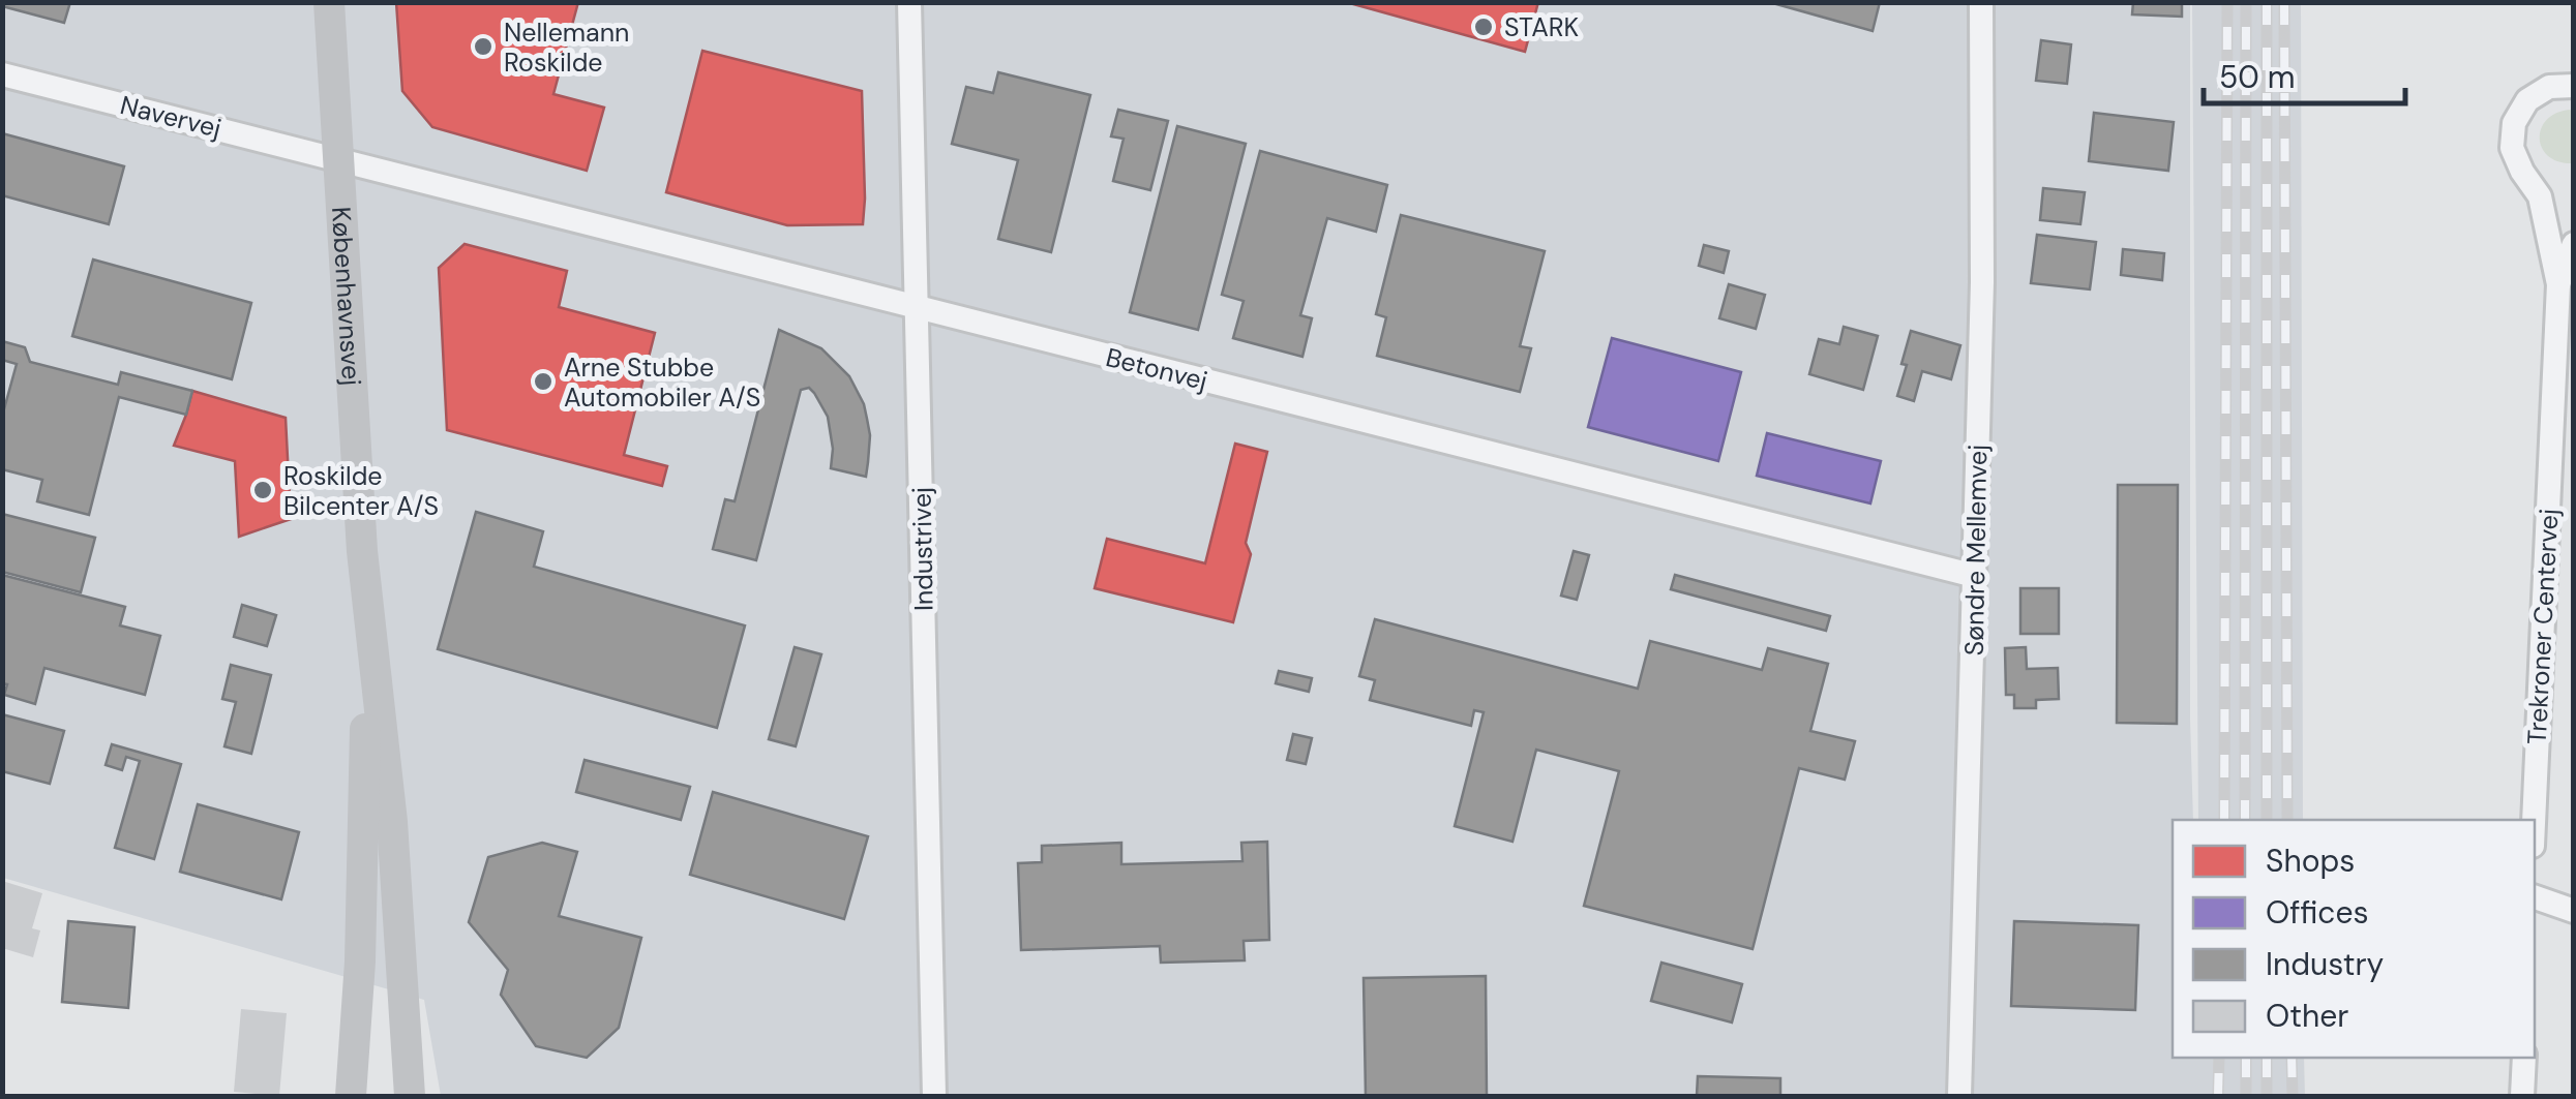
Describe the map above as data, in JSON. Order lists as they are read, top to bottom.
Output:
{
  "streets": {
    "main road": ["Københavnsvej"],
    "street": [
      "Navervej",
      "Betonvej",
      "Industrivej",
      "Søndre Mellemvej",
      "Trekroner Centervej"
    ]
  },
  "crossings": [
    ["Navervej", "Københavnsvej"],
    ["Navervej", "Betonvej"],
    ["Københavnsvej", "Betonvej"],
    ["Betonvej", "Industrivej"],
    ["Betonvej", "Søndre Mellemvej"]
  ],
  "places": [
    "STARK",
    "Nellemann Roskilde",
    "Arne Stubbe Automobiler A/S",
    "Roskilde Bilcenter A/S"
  ],
  "legend": [
    "Shops",
    "Offices",
    "Industry",
    "Other"
  ],
  "scale_bar": "50 m"
}
